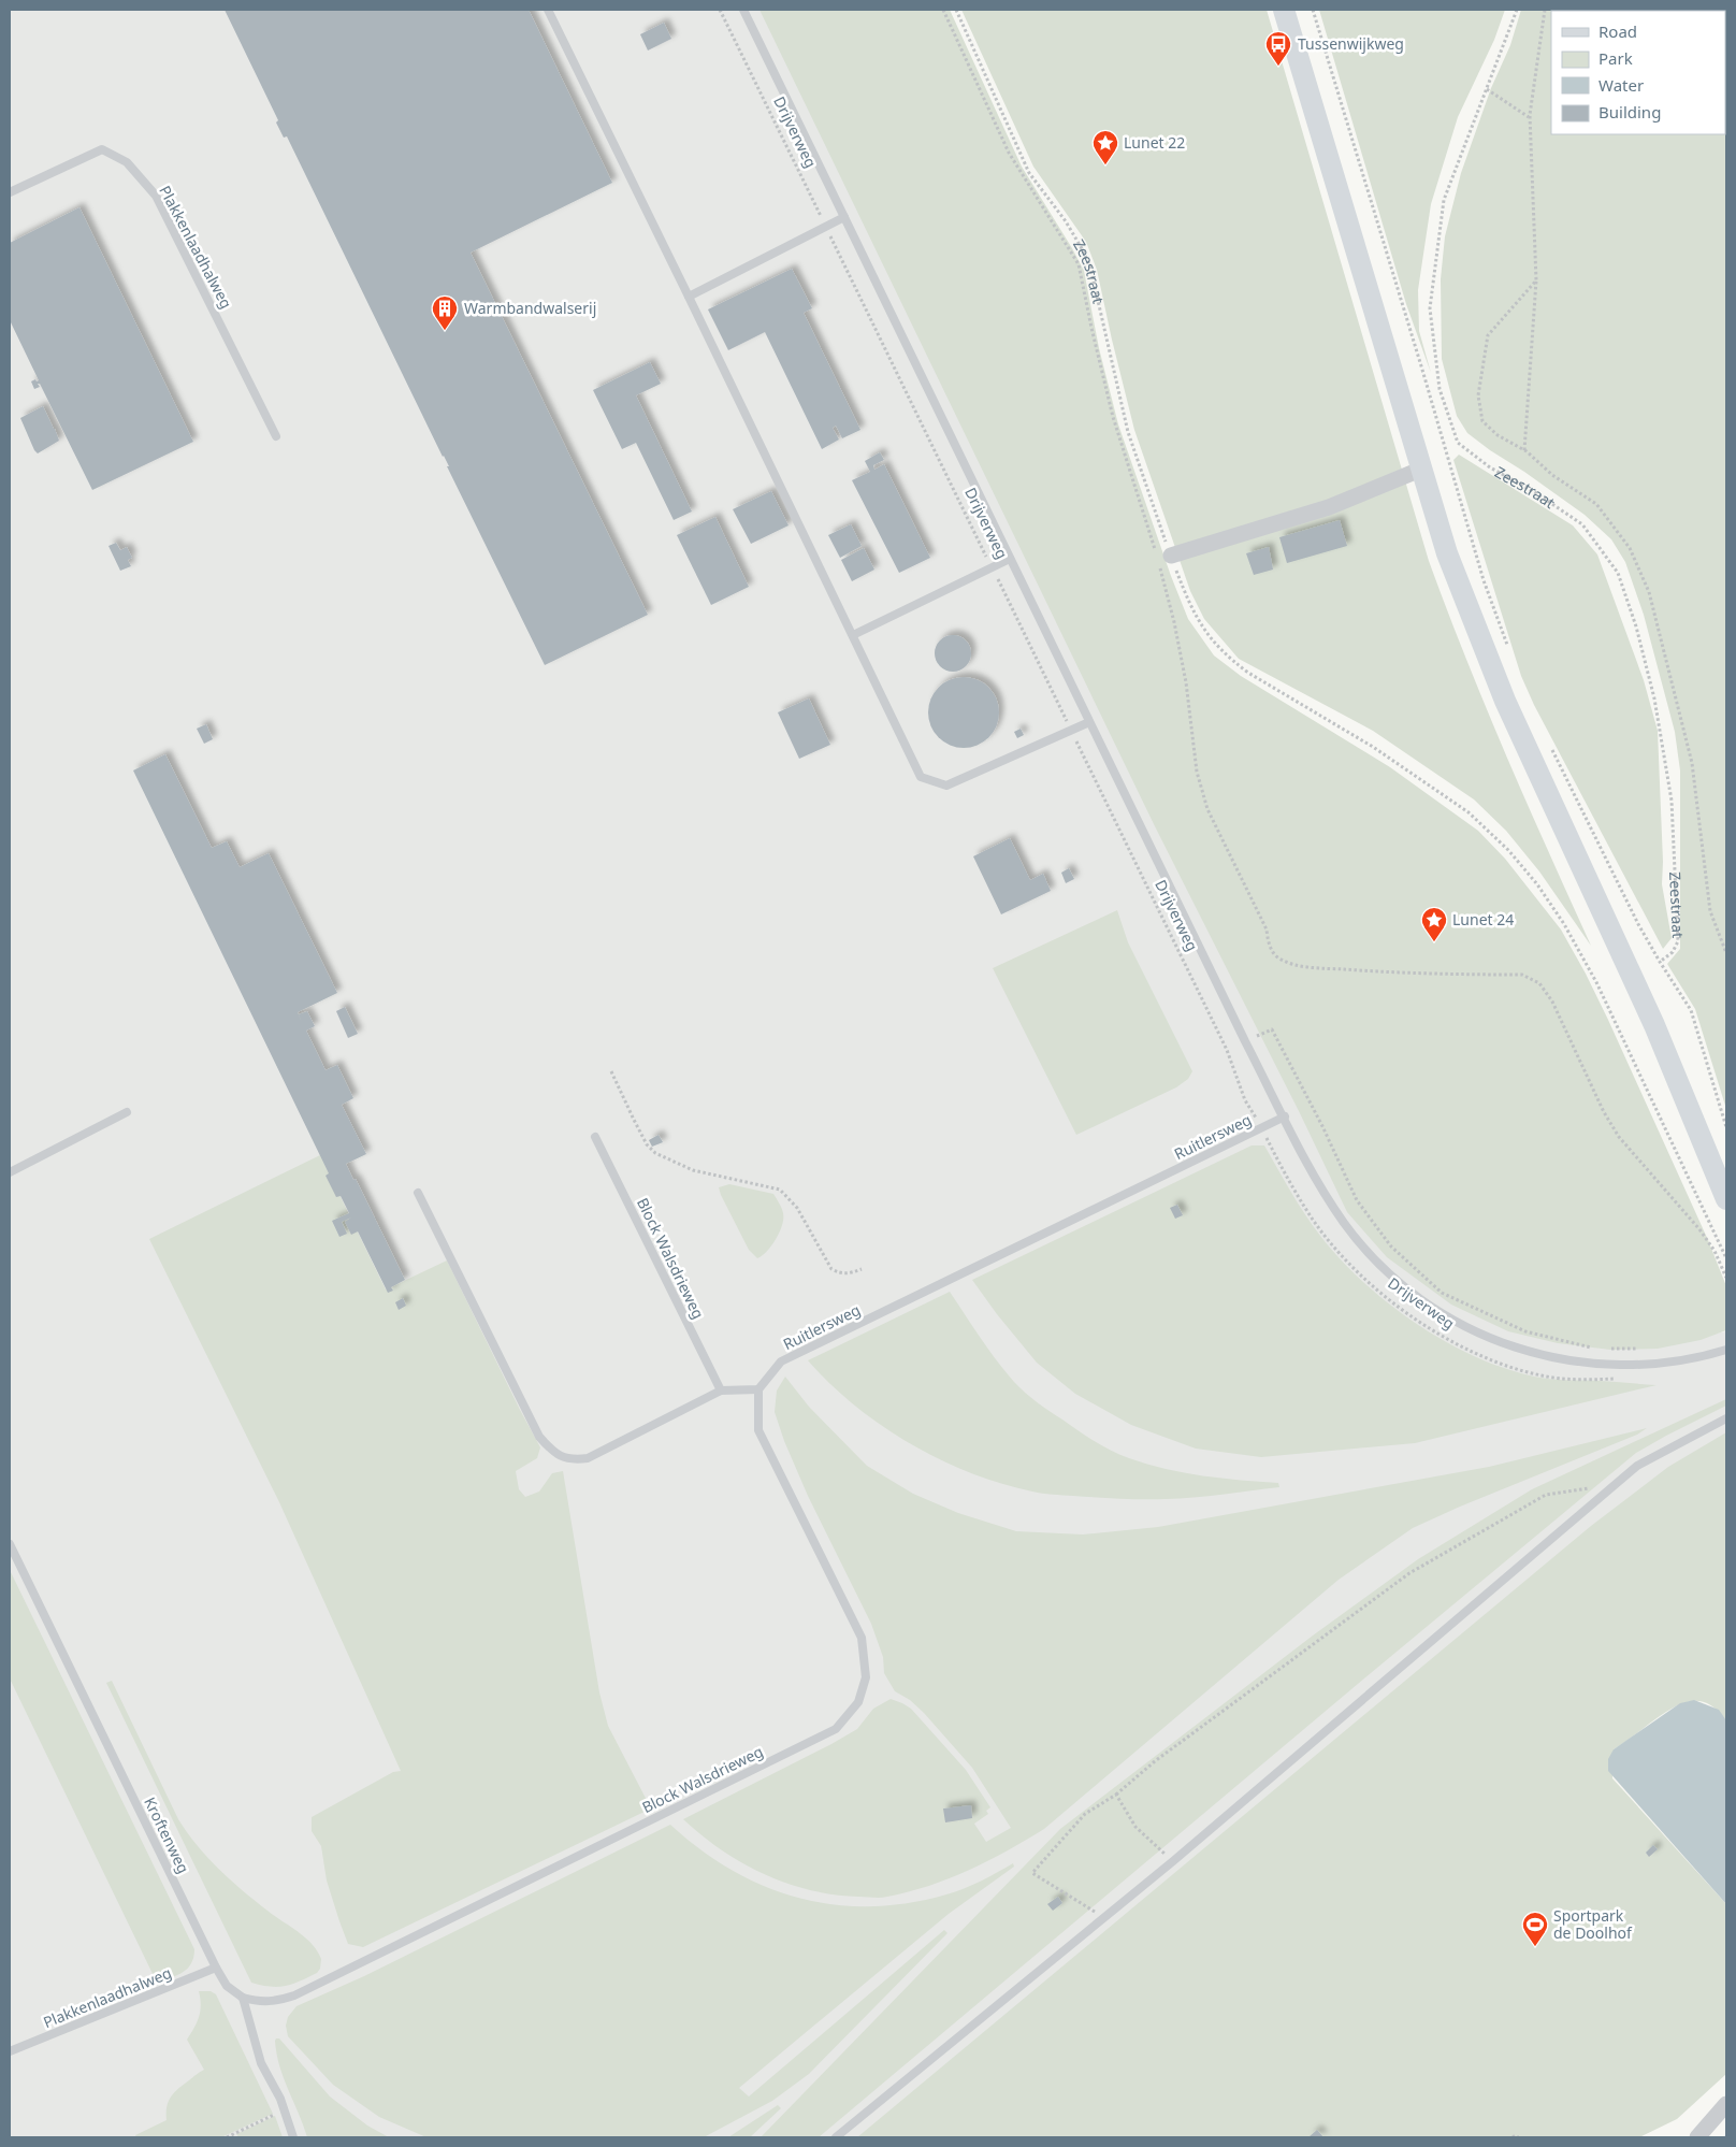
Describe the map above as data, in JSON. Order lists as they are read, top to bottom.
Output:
{
  "streets": {
    "lane": [
      "Drijverweg",
      "Plakkenlaadhalweg",
      "Ruitlersweg",
      "Block Walsdrieweg",
      "Kroftenweg"
    ],
    "path": ["Zeestraat"]
  },
  "crossings": [
    ["Drijverweg", "Ruitlersweg"],
    ["Plakkenlaadhalweg", "Kroftenweg"],
    ["Ruitlersweg", "Block Walsdrieweg"],
    ["Block Walsdrieweg", "Kroftenweg"]
  ],
  "places": {
    "bus stop": ["Tussenwijkweg"],
    "place": ["Lunet 22", "Lunet 24"],
    "building": ["Warmbandwalserij"],
    "sports": ["Sportpark de Doolhof"]
  },
  "legend": [
    "Road",
    "Park",
    "Water",
    "Building"
  ]
}
